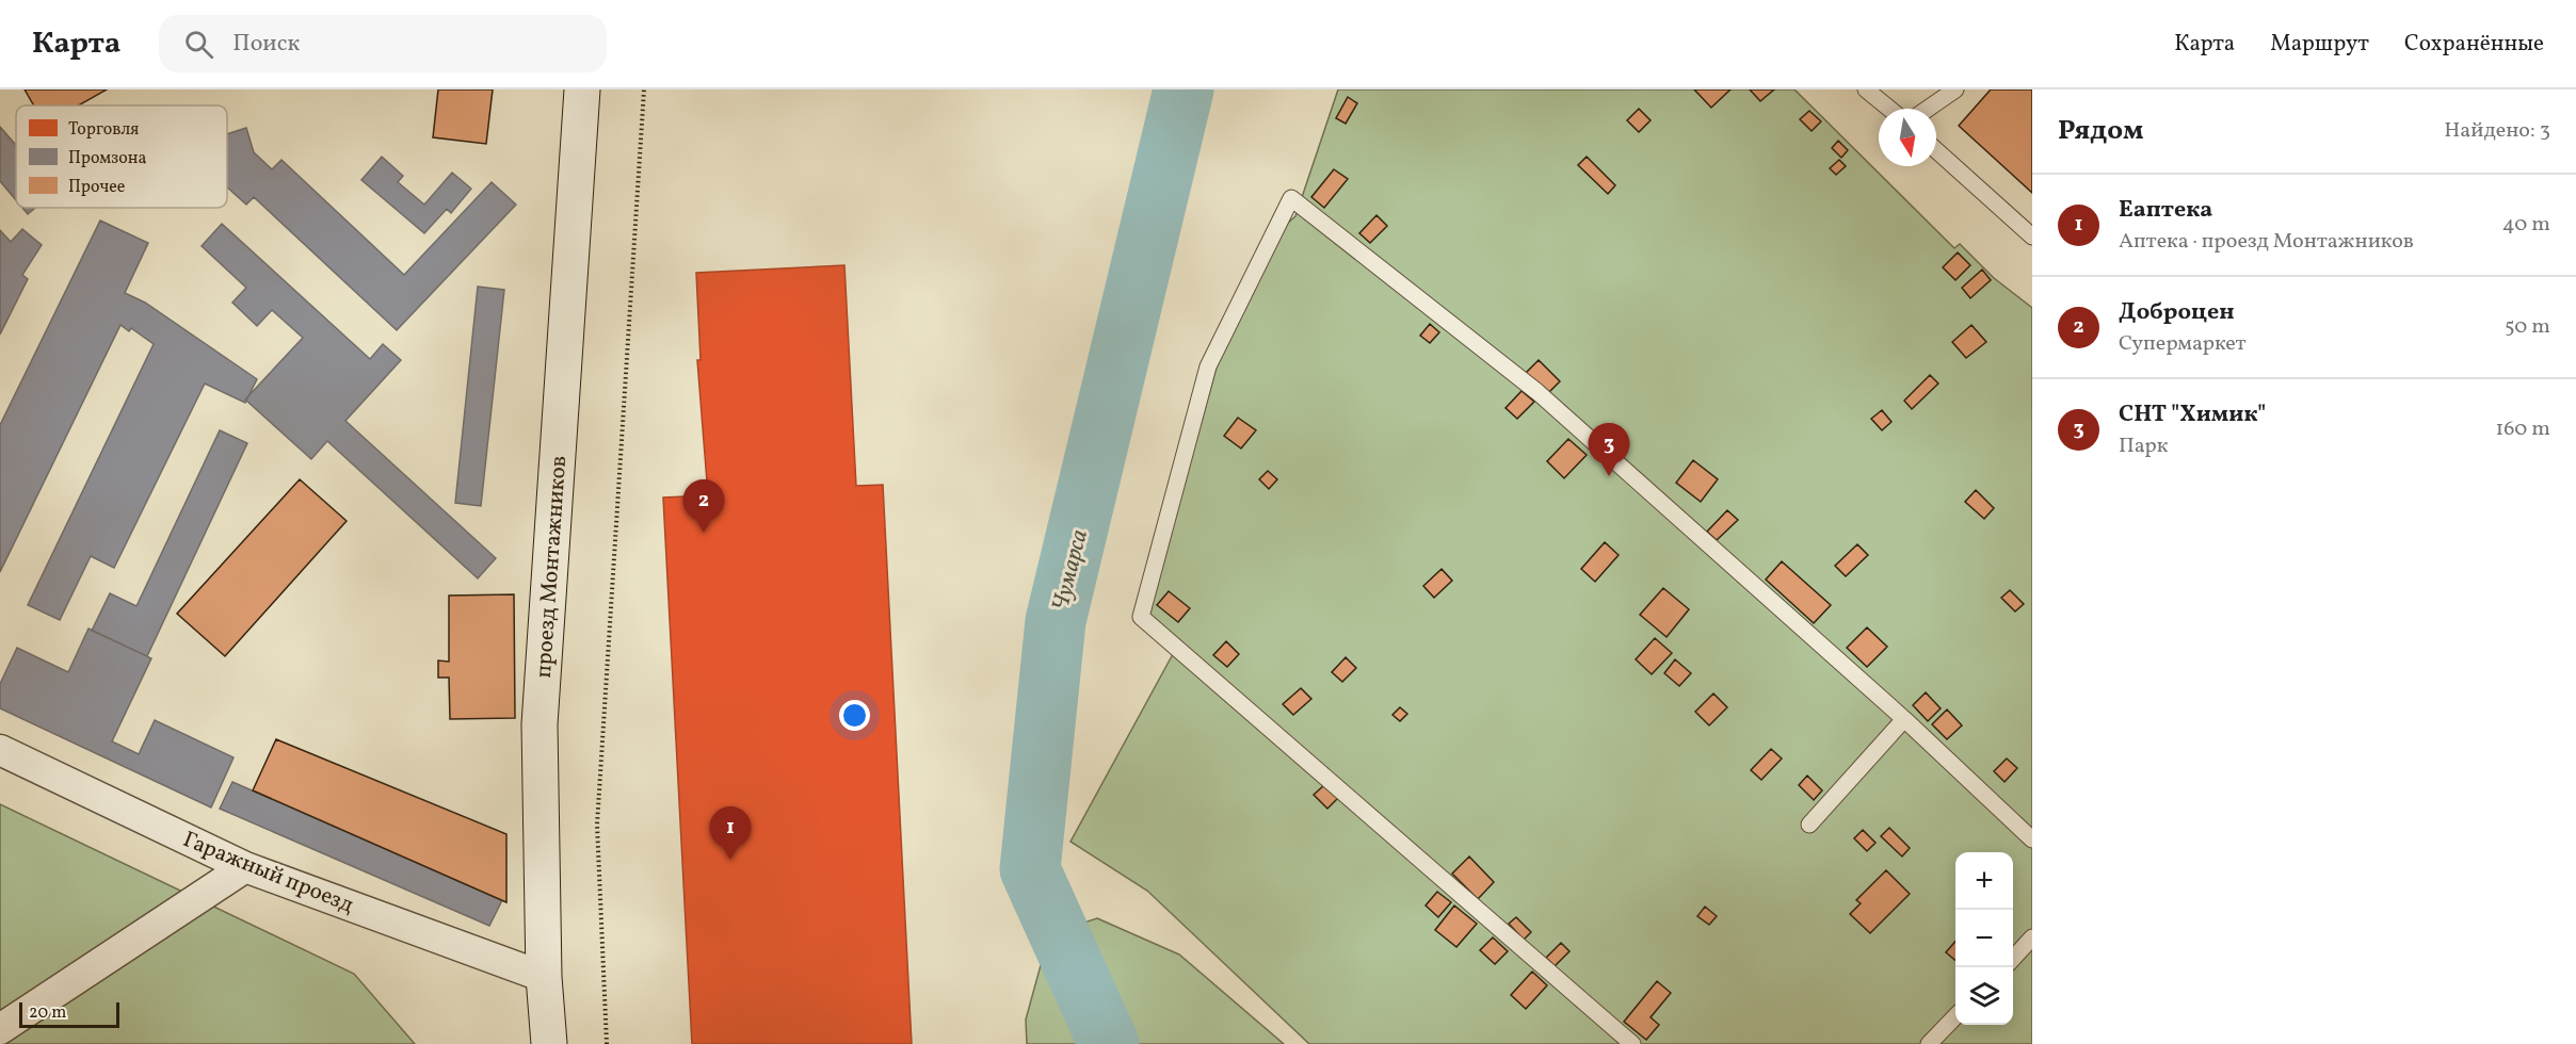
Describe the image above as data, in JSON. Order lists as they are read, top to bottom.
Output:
{
  "streets": {
    "main road": ["проезд Монтажников"],
    "street": ["Гаражный проезд"]
  },
  "crossings": [
    ["проезд Монтажников", "Гаражный проезд"]
  ],
  "water": ["Чумарса"],
  "legend": ["Торговля", "Промзона", "Прочее"],
  "scale_bar": "20 m",
  "north": "bottom",
  "page": {
    "header": "Карта",
    "search": "Поиск",
    "nav": ["Карта", "Маршрут", "Сохранённые"],
    "heading": ["Рядом", "Найдено: 3"],
    "list": [
      {
        "mark": "1",
        "name": "Еаптека",
        "note": "Аптека · проезд Монтажников",
        "value": "40 m"
      },
      {
        "mark": "2",
        "name": "Доброцен",
        "note": "Супермаркет",
        "value": "50 m"
      },
      {
        "mark": "3",
        "name": "СНТ \"Химик\"",
        "note": "Парк",
        "value": "160 m"
      }
    ],
    "pins": ["3", "2", "1"],
    "map_buttons": ["+", "−"],
    "scale": "20 m"
  }
}
